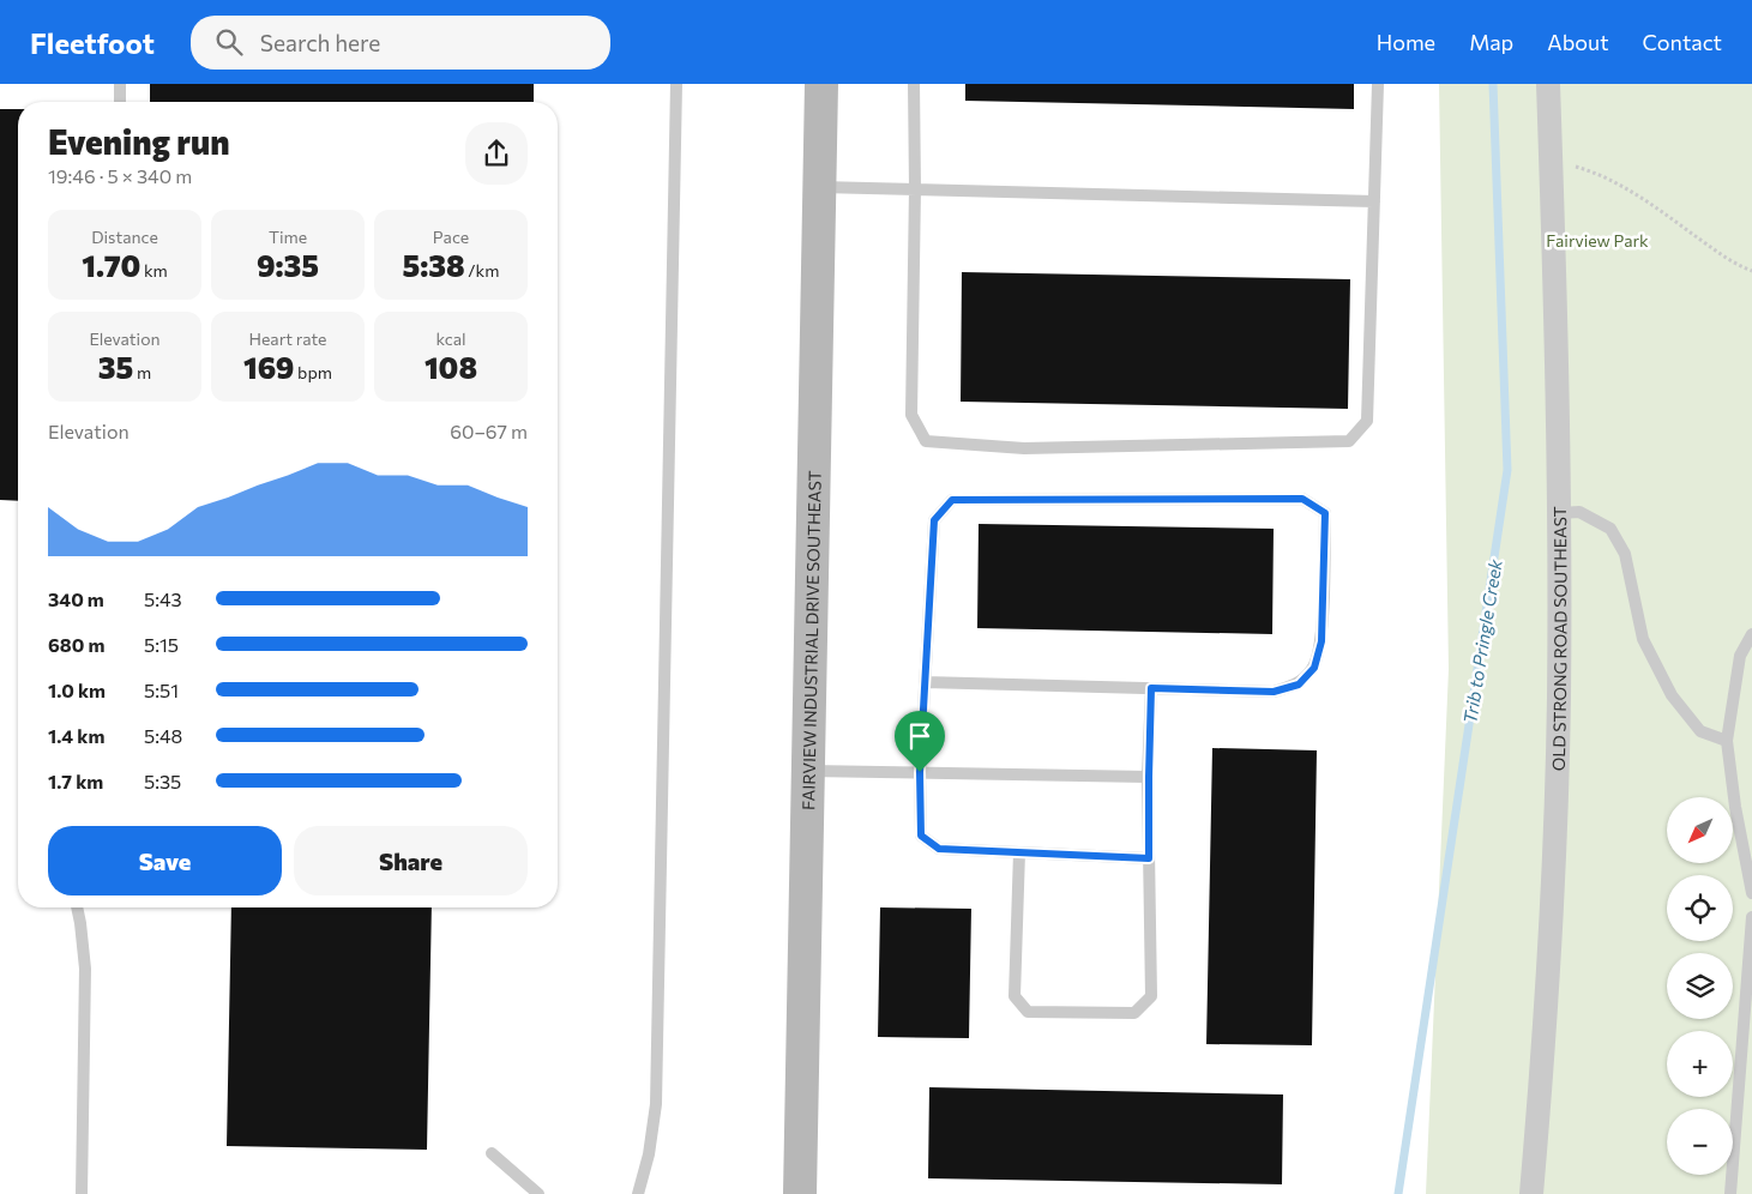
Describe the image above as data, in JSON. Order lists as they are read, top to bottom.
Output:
{
  "streets": {
    "main road": ["FAIRVIEW INDUSTRIAL DRIVE SOUTHEAST"],
    "street": ["OLD STRONG ROAD SOUTHEAST"]
  },
  "water": ["Trib to Pringle Creek"],
  "parks": ["Fairview Park"],
  "north": "bottom left",
  "page": {
    "header": "Fleetfoot",
    "search": "Search here",
    "nav": [
      "Home",
      "Map",
      "About",
      "Contact"
    ],
    "heading": ["Evening run", "19:46 · 5 × 340 m"],
    "stats": [
      ["Distance", "1.70 km"],
      ["Time", "9:35"],
      ["Pace", "5:38 /km"],
      ["Elevation", "35 m"],
      ["Heart rate", "169 bpm"],
      ["kcal", "108"]
    ],
    "chart": ["Elevation", "60–67 m"],
    "list": [
      {
        "name": "340 m",
        "note": "5:43"
      },
      {
        "name": "680 m",
        "note": "5:15"
      },
      {
        "name": "1.0 km",
        "note": "5:51"
      },
      {
        "name": "1.4 km",
        "note": "5:48"
      },
      {
        "name": "1.7 km",
        "note": "5:35"
      }
    ],
    "map_buttons": ["+", "−"],
    "buttons": ["Save", "Share"]
  }
}
